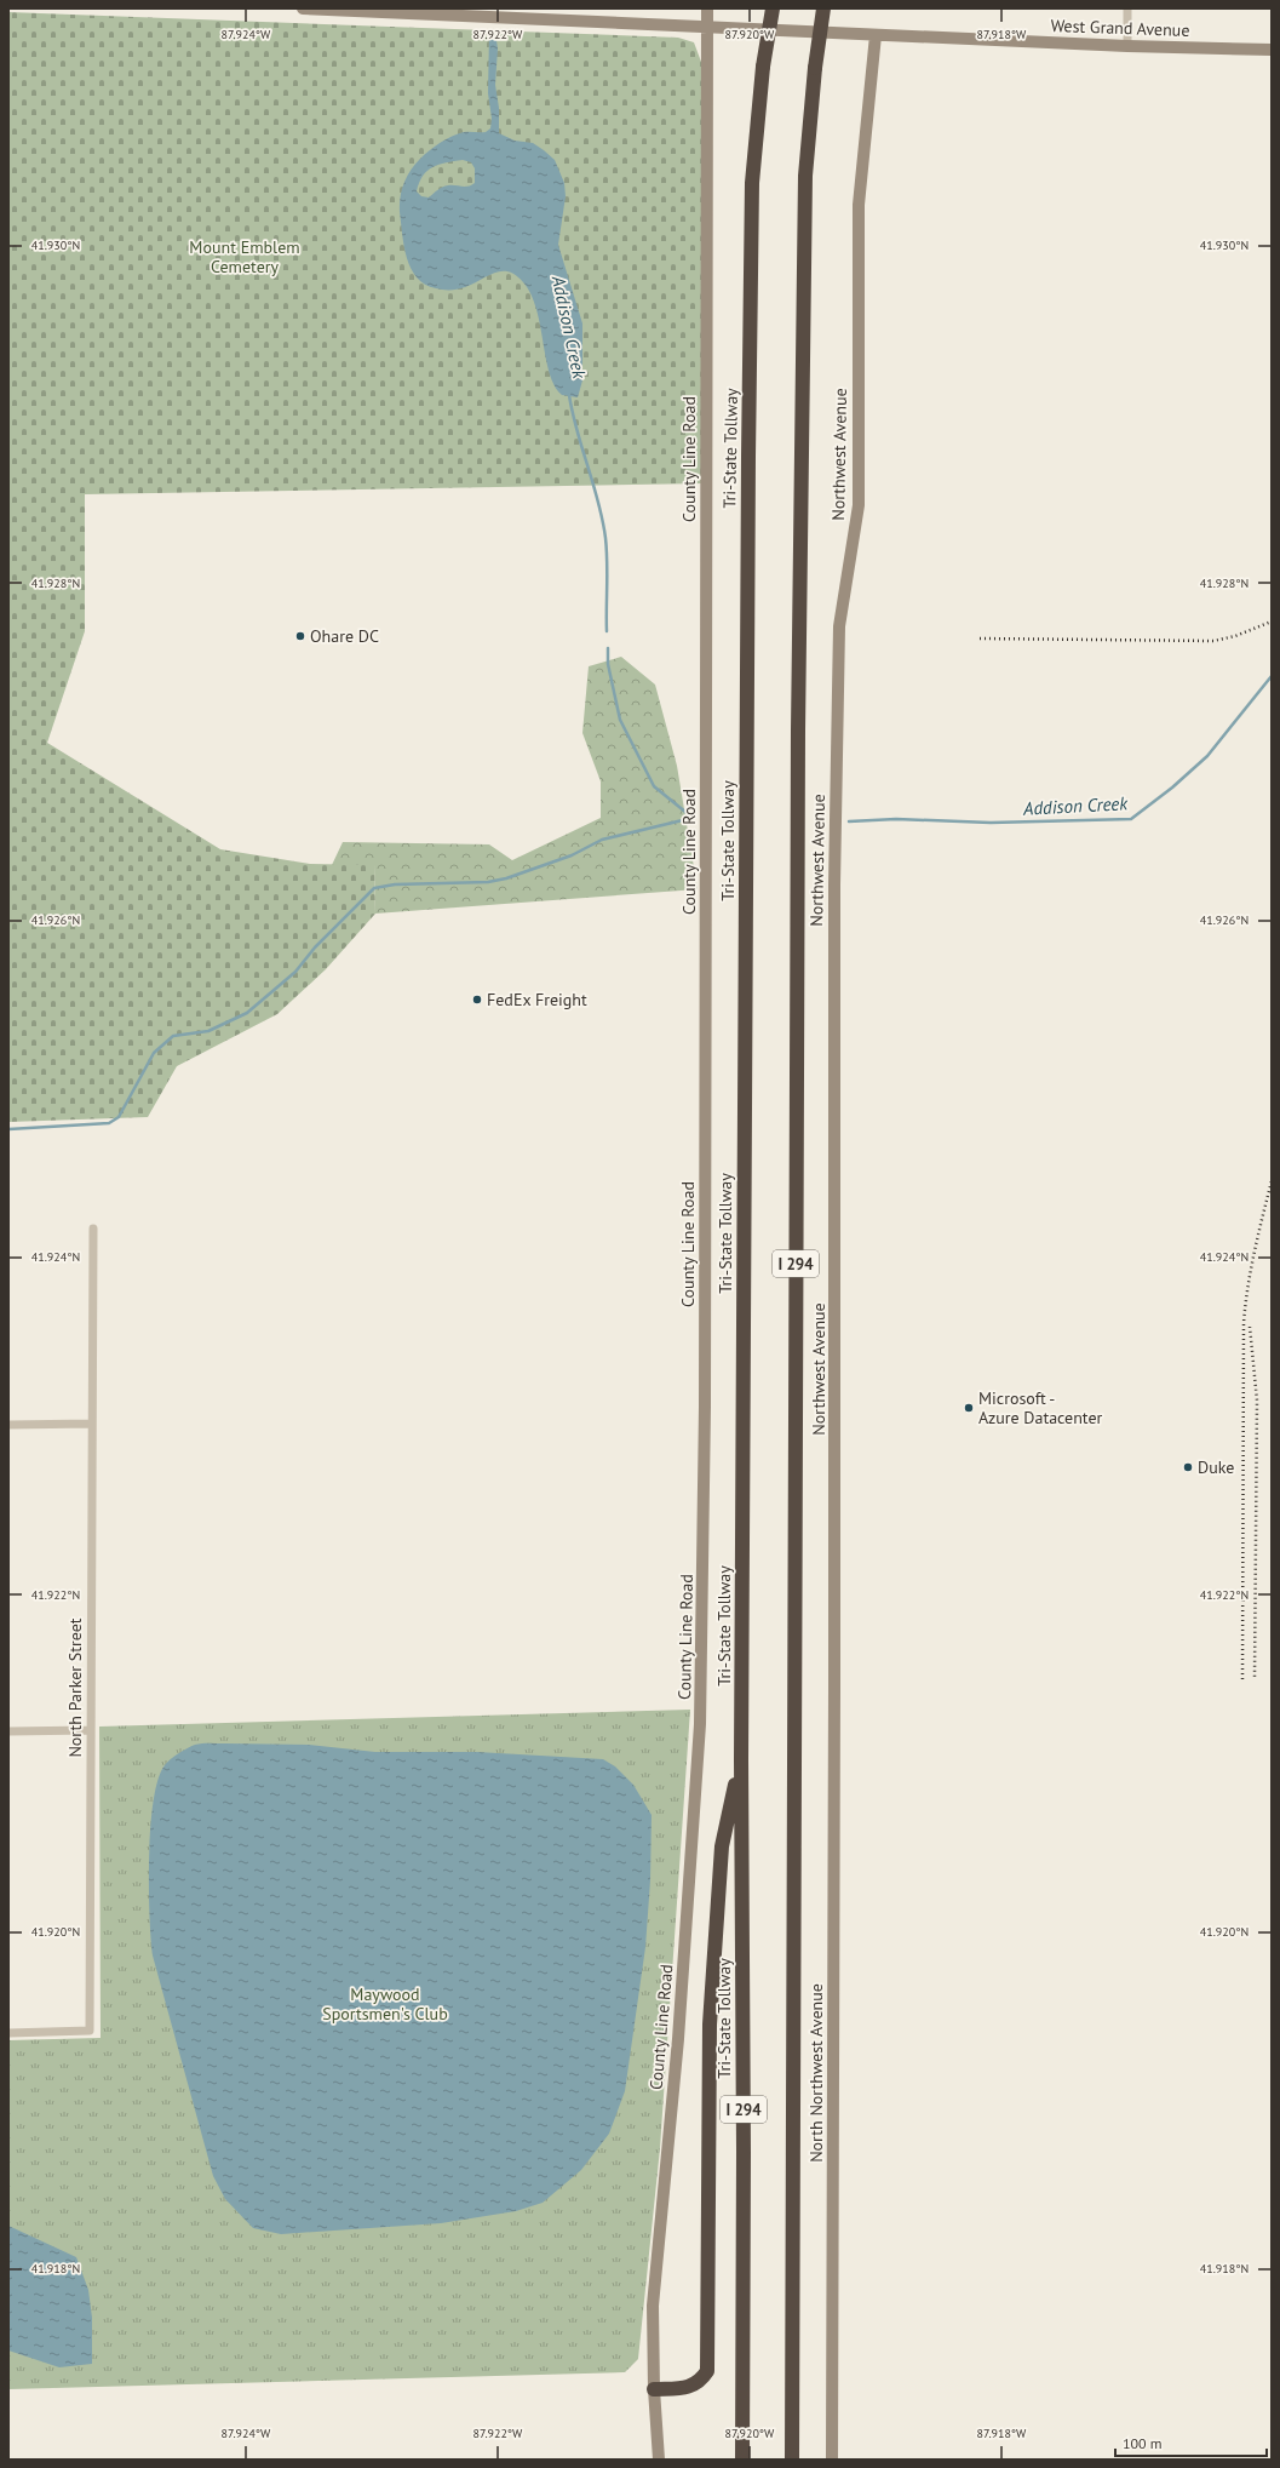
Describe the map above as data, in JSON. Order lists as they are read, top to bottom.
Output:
{
  "streets": {
    "highway": ["Tri-State Tollway", "I 294"],
    "street": [
      "West Grand Avenue",
      "Northwest Avenue",
      "County Line Road",
      "North Parker Street",
      "North Northwest Avenue"
    ]
  },
  "crossings": [
    ["West Grand Avenue", "Northwest Avenue"],
    ["West Grand Avenue", "County Line Road"],
    ["Northwest Avenue", "North Northwest Avenue"]
  ],
  "water": ["Addison Creek"],
  "parks": ["Mount Emblem Cemetery", "Maywood Sportsmen's Club"],
  "places": [
    "Ohare DC",
    "FedEx Freight",
    "Microsoft - Azure Datacenter",
    "Duke"
  ],
  "scale_bar": "100 m",
  "coordinates": [
    "87.924°W",
    "87.922°W",
    "87.920°W",
    "87.918°W",
    "41.930°N",
    "41.928°N",
    "41.926°N",
    "41.924°N",
    "41.922°N",
    "41.920°N",
    "41.918°N"
  ]
}
